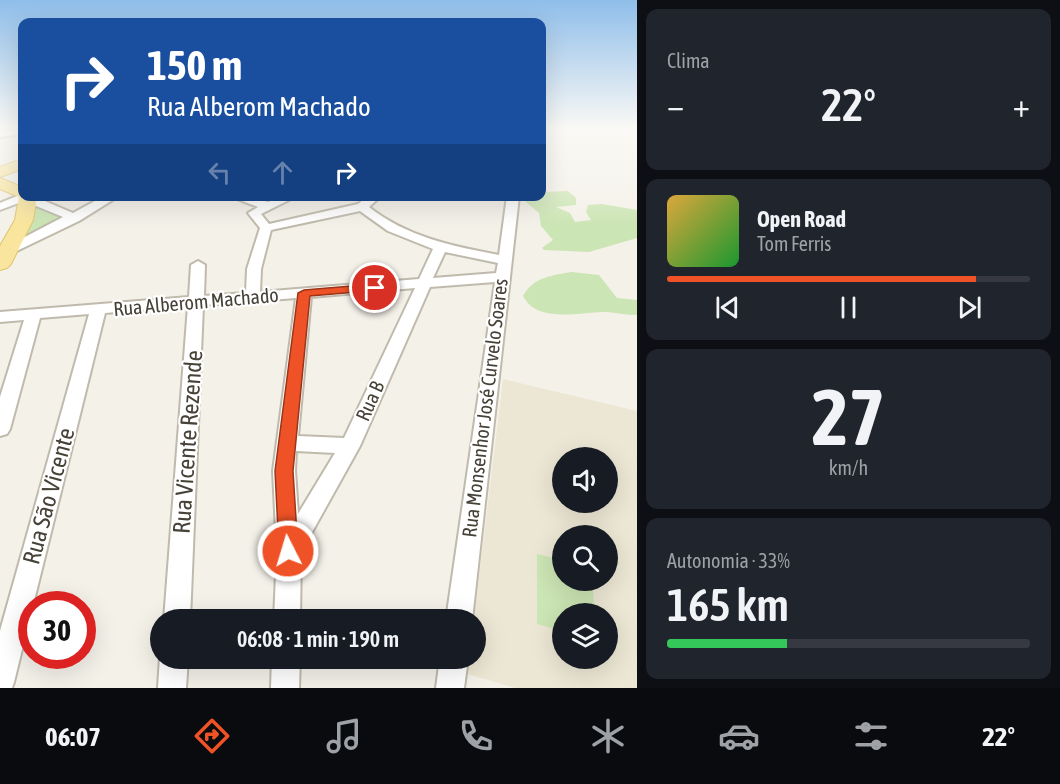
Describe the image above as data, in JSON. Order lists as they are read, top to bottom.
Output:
{
  "streets": {
    "street": [
      "Rua Alberom Machado",
      "Rua B",
      "Rua Monsenhor José Curvelo Soares",
      "Rua Vicente Rezende",
      "Rua São Vicente"
    ]
  },
  "crossings": [
    ["Rua Alberom Machado", "Rua B"],
    ["Rua Alberom Machado", "Rua Monsenhor José Curvelo Soares"],
    ["Rua Alberom Machado", "Rua Vicente Rezende"],
    ["Rua Alberom Machado", "Rua São Vicente"]
  ],
  "page": {
    "tile": [
      "Clima",
      ["27", "km/h"],
      ["Autonomia · 33%", "165 km"]
    ],
    "turn": ["150 m", "Rua Alberom Machado"],
    "heat": ["−", "22°", "+"],
    "song": ["Open Road", "Tom Ferris"],
    "limit": "30",
    "trip": "06:08 · 1 min · 190 m",
    "tabs": ["06:07", "22°"]
  }
}
